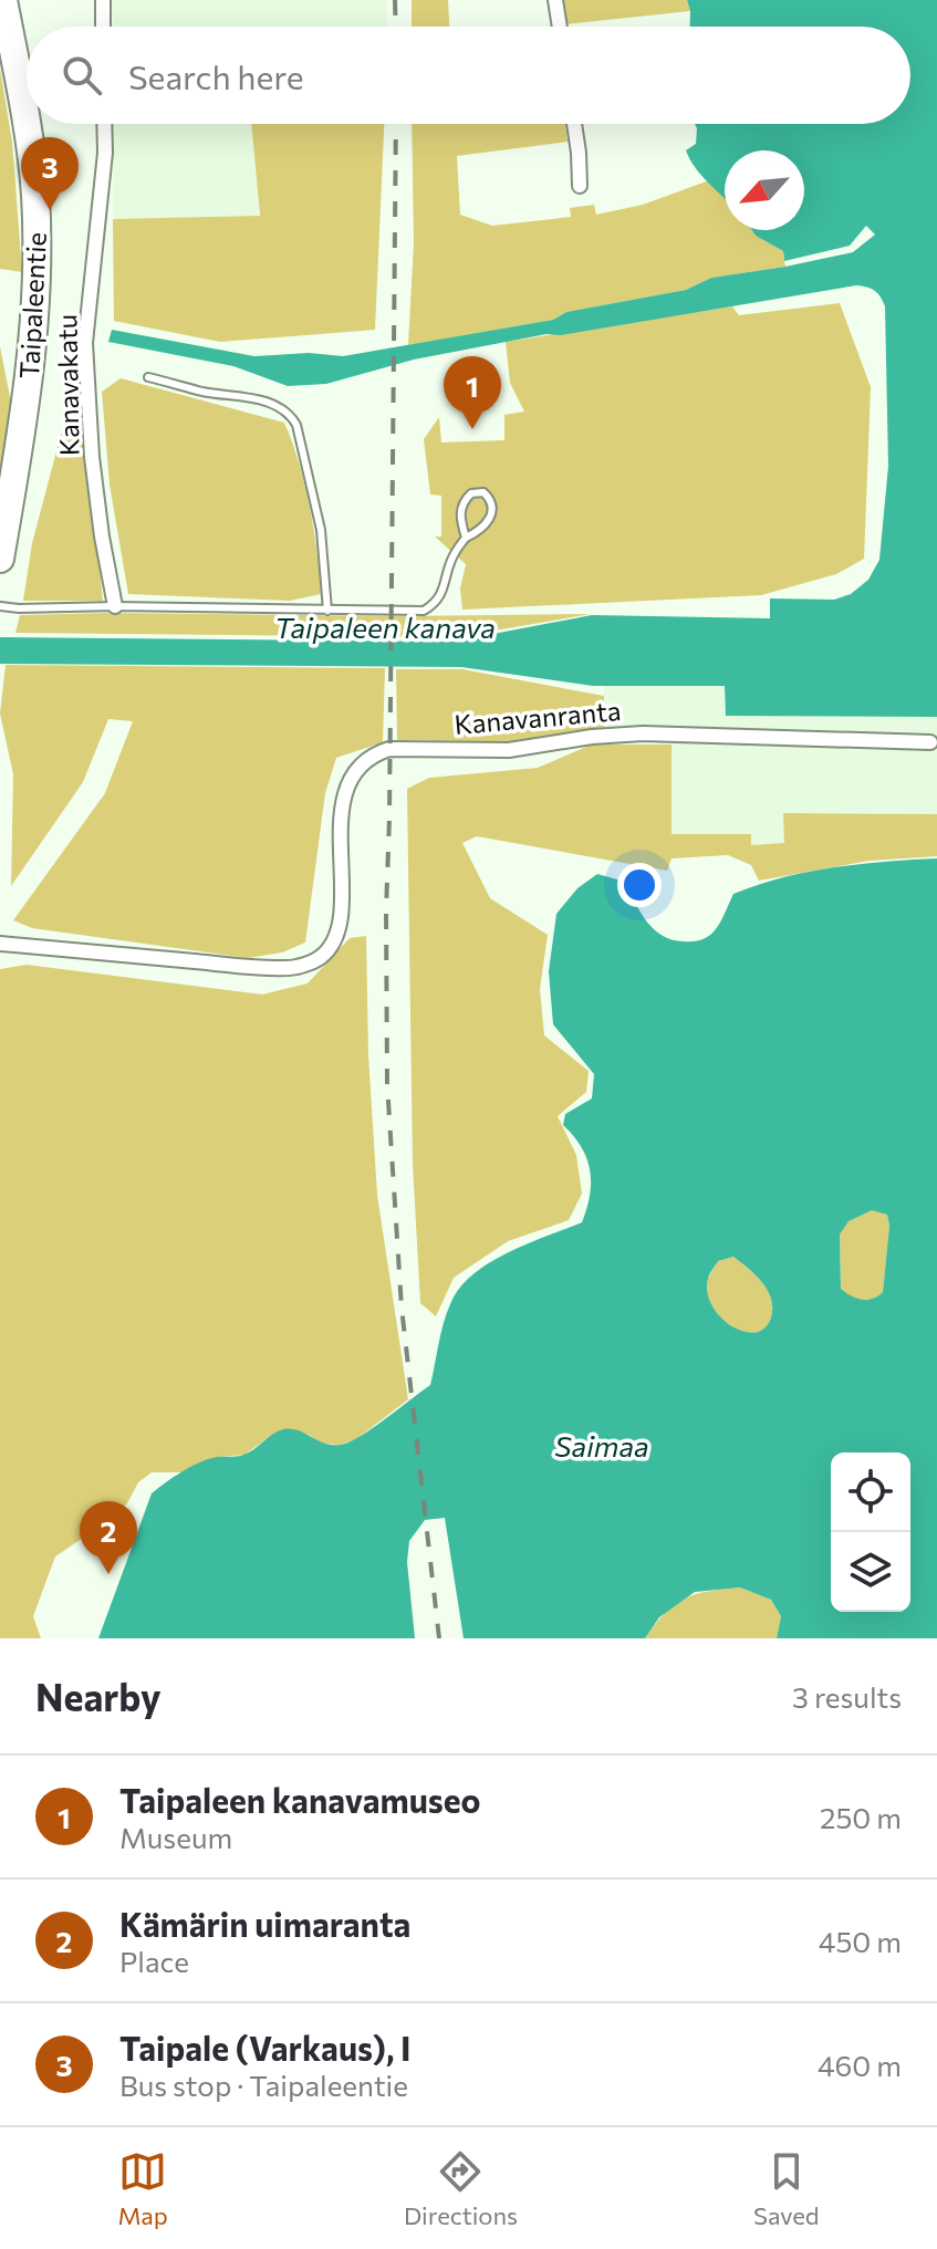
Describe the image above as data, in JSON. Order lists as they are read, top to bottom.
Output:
{
  "streets": {
    "highway": ["Taipaleentie"],
    "street": ["Kanavakatu", "Kanavanranta"]
  },
  "water": ["Taipaleen kanava", "Saimaa"],
  "north": "bottom left",
  "page": {
    "search": "Search here",
    "pins": ["3", "1", "2"],
    "heading": ["Nearby", "3 results"],
    "list": [
      {
        "mark": "1",
        "name": "Taipaleen kanavamuseo",
        "note": "Museum",
        "value": "250 m"
      },
      {
        "mark": "2",
        "name": "Kämärin uimaranta",
        "note": "Place",
        "value": "450 m"
      },
      {
        "mark": "3",
        "name": "Taipale (Varkaus), I",
        "note": "Bus stop · Taipaleentie",
        "value": "460 m"
      }
    ],
    "nav": ["Map", "Directions", "Saved"]
  }
}
